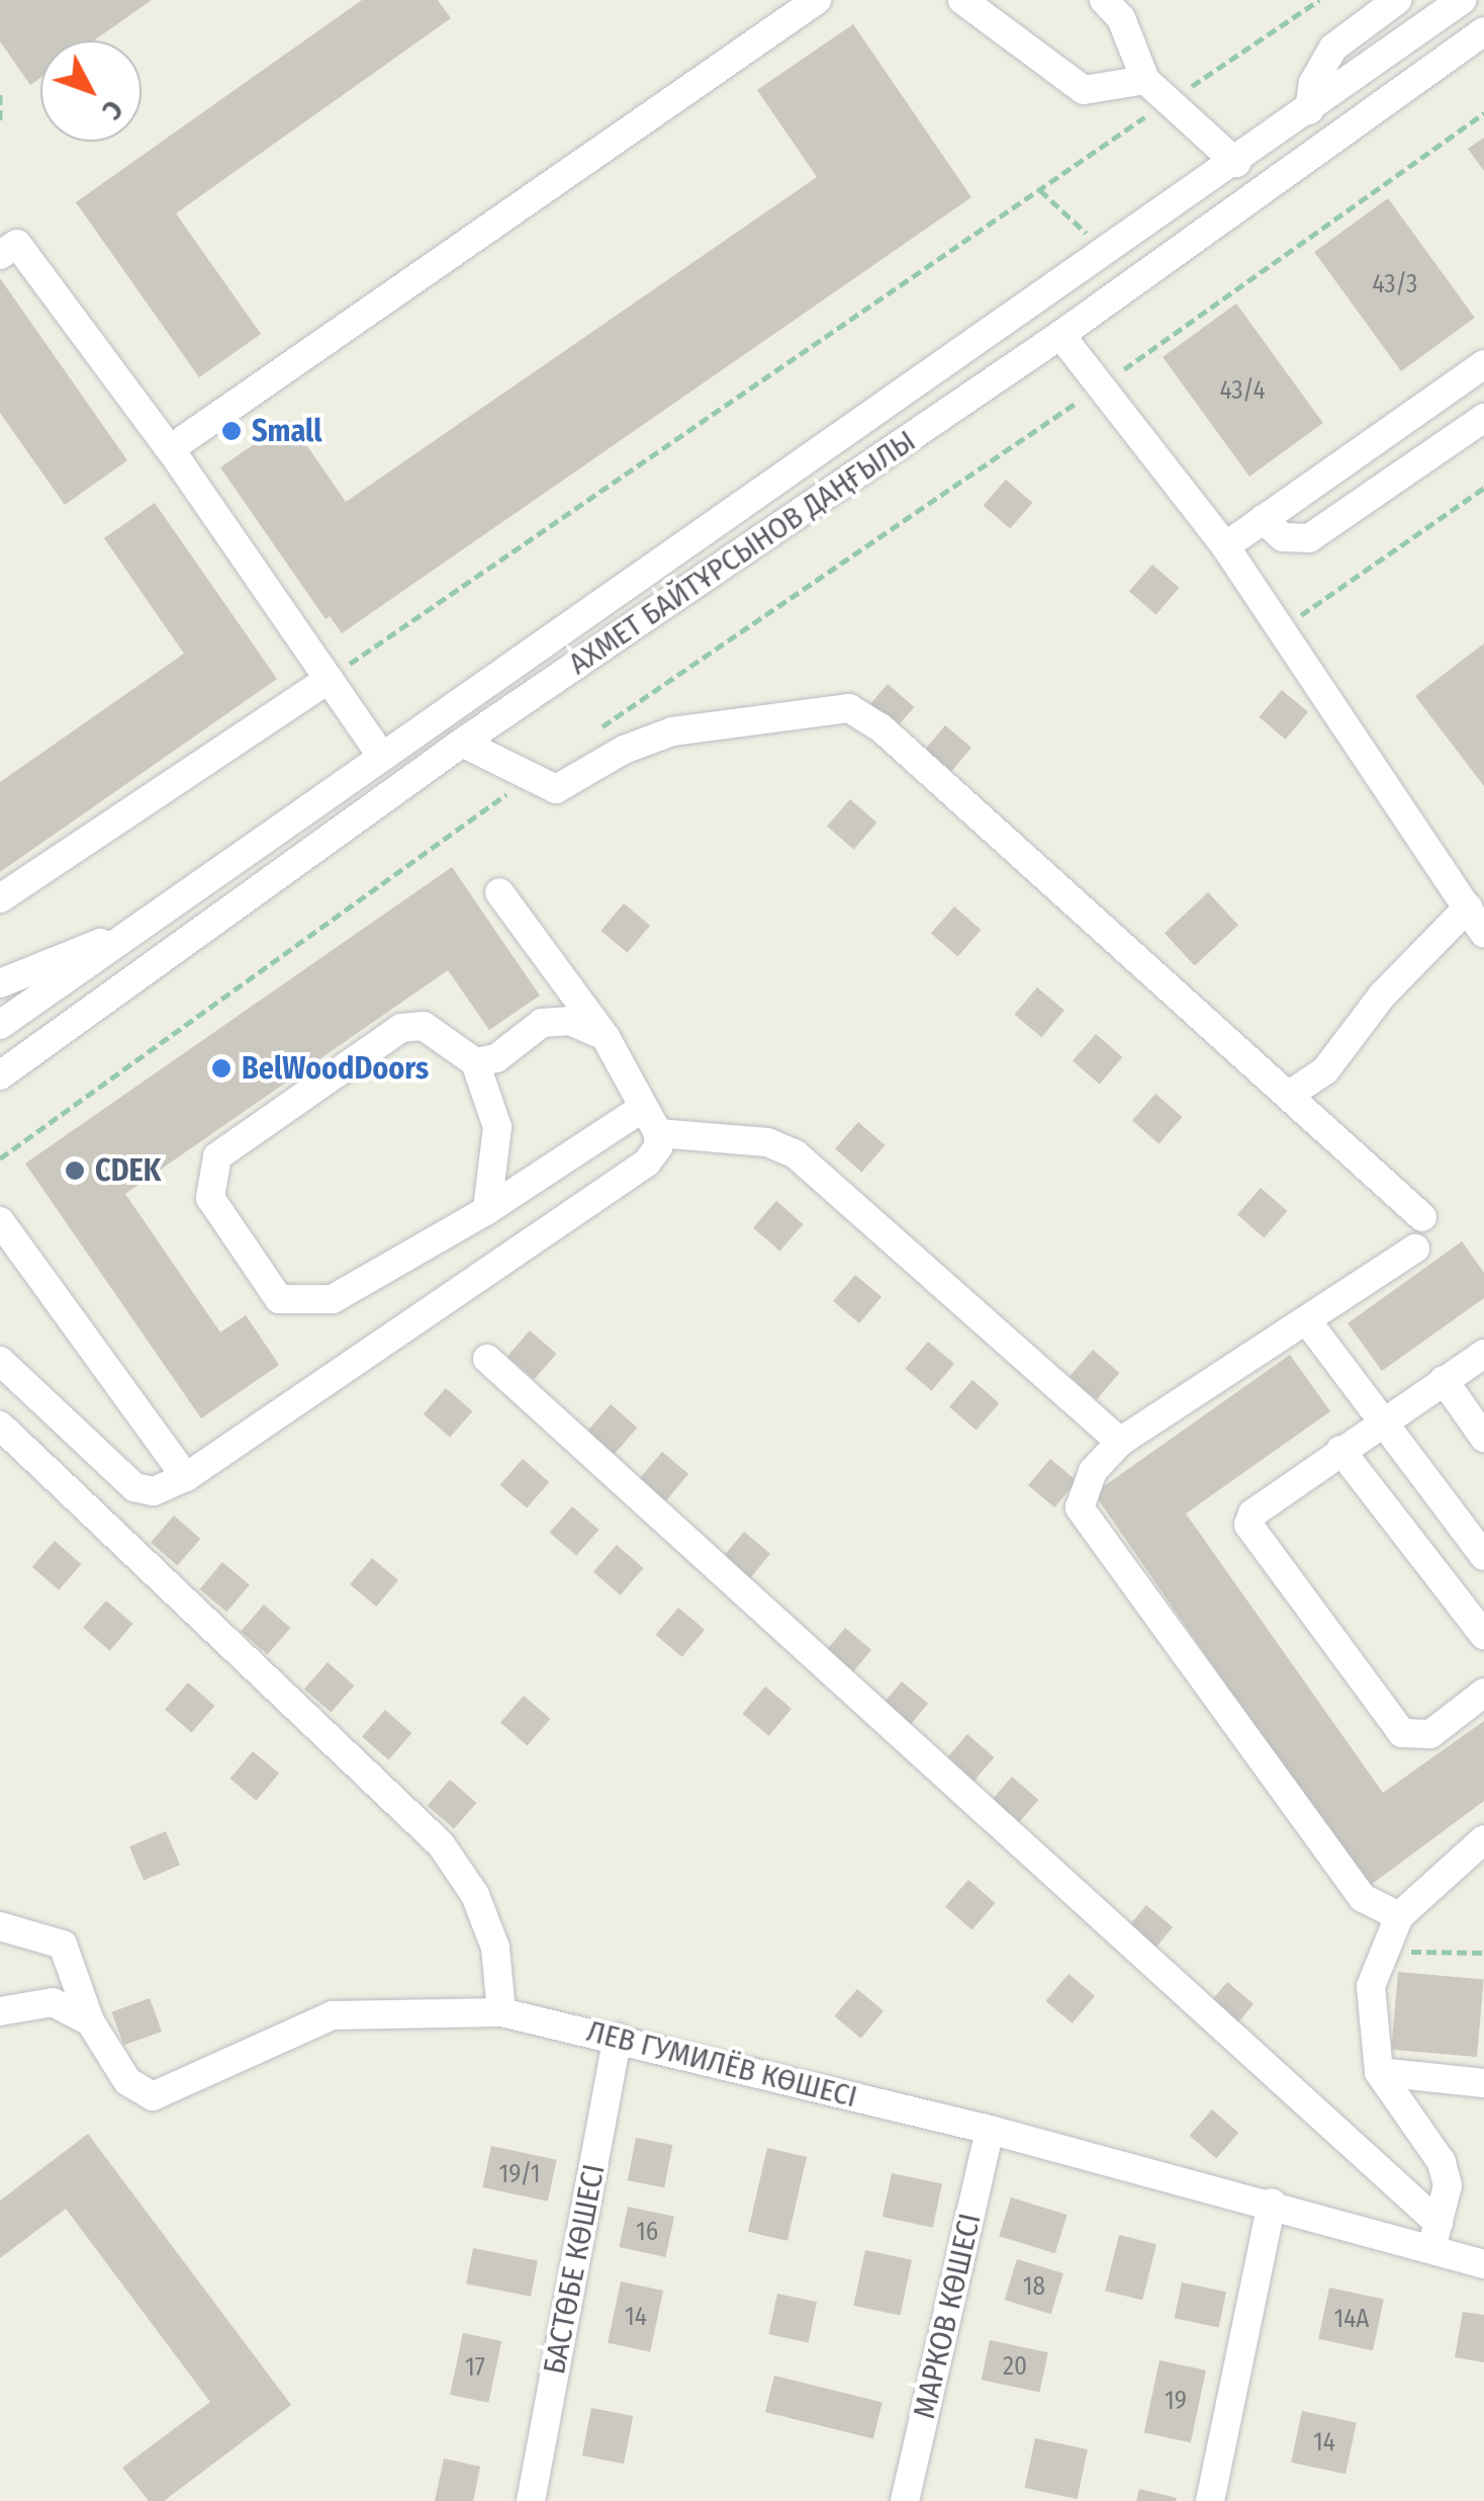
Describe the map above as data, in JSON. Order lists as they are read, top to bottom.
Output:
{
  "streets": {
    "street": [
      "АХМЕТ БАЙТҰРСЫНОВ ДАҢҒЫЛЫ",
      "ЛЕВ ГУМИЛЁВ КӨШЕСІ",
      "БАСТӨБЕ КӨШЕСІ",
      "МАРКОВ КӨШЕСІ"
    ]
  },
  "crossings": [
    ["ЛЕВ ГУМИЛЁВ КӨШЕСІ", "БАСТӨБЕ КӨШЕСІ"],
    ["ЛЕВ ГУМИЛЁВ КӨШЕСІ", "МАРКОВ КӨШЕСІ"]
  ],
  "places": ["Small", "BelWoodDoors", "CDEK"],
  "house_numbers": [
    "43/3",
    "43/4",
    "19/1",
    "16",
    "18",
    "14",
    "14А",
    "20",
    "17",
    "19",
    "14"
  ],
  "north": "bottom right"
}
